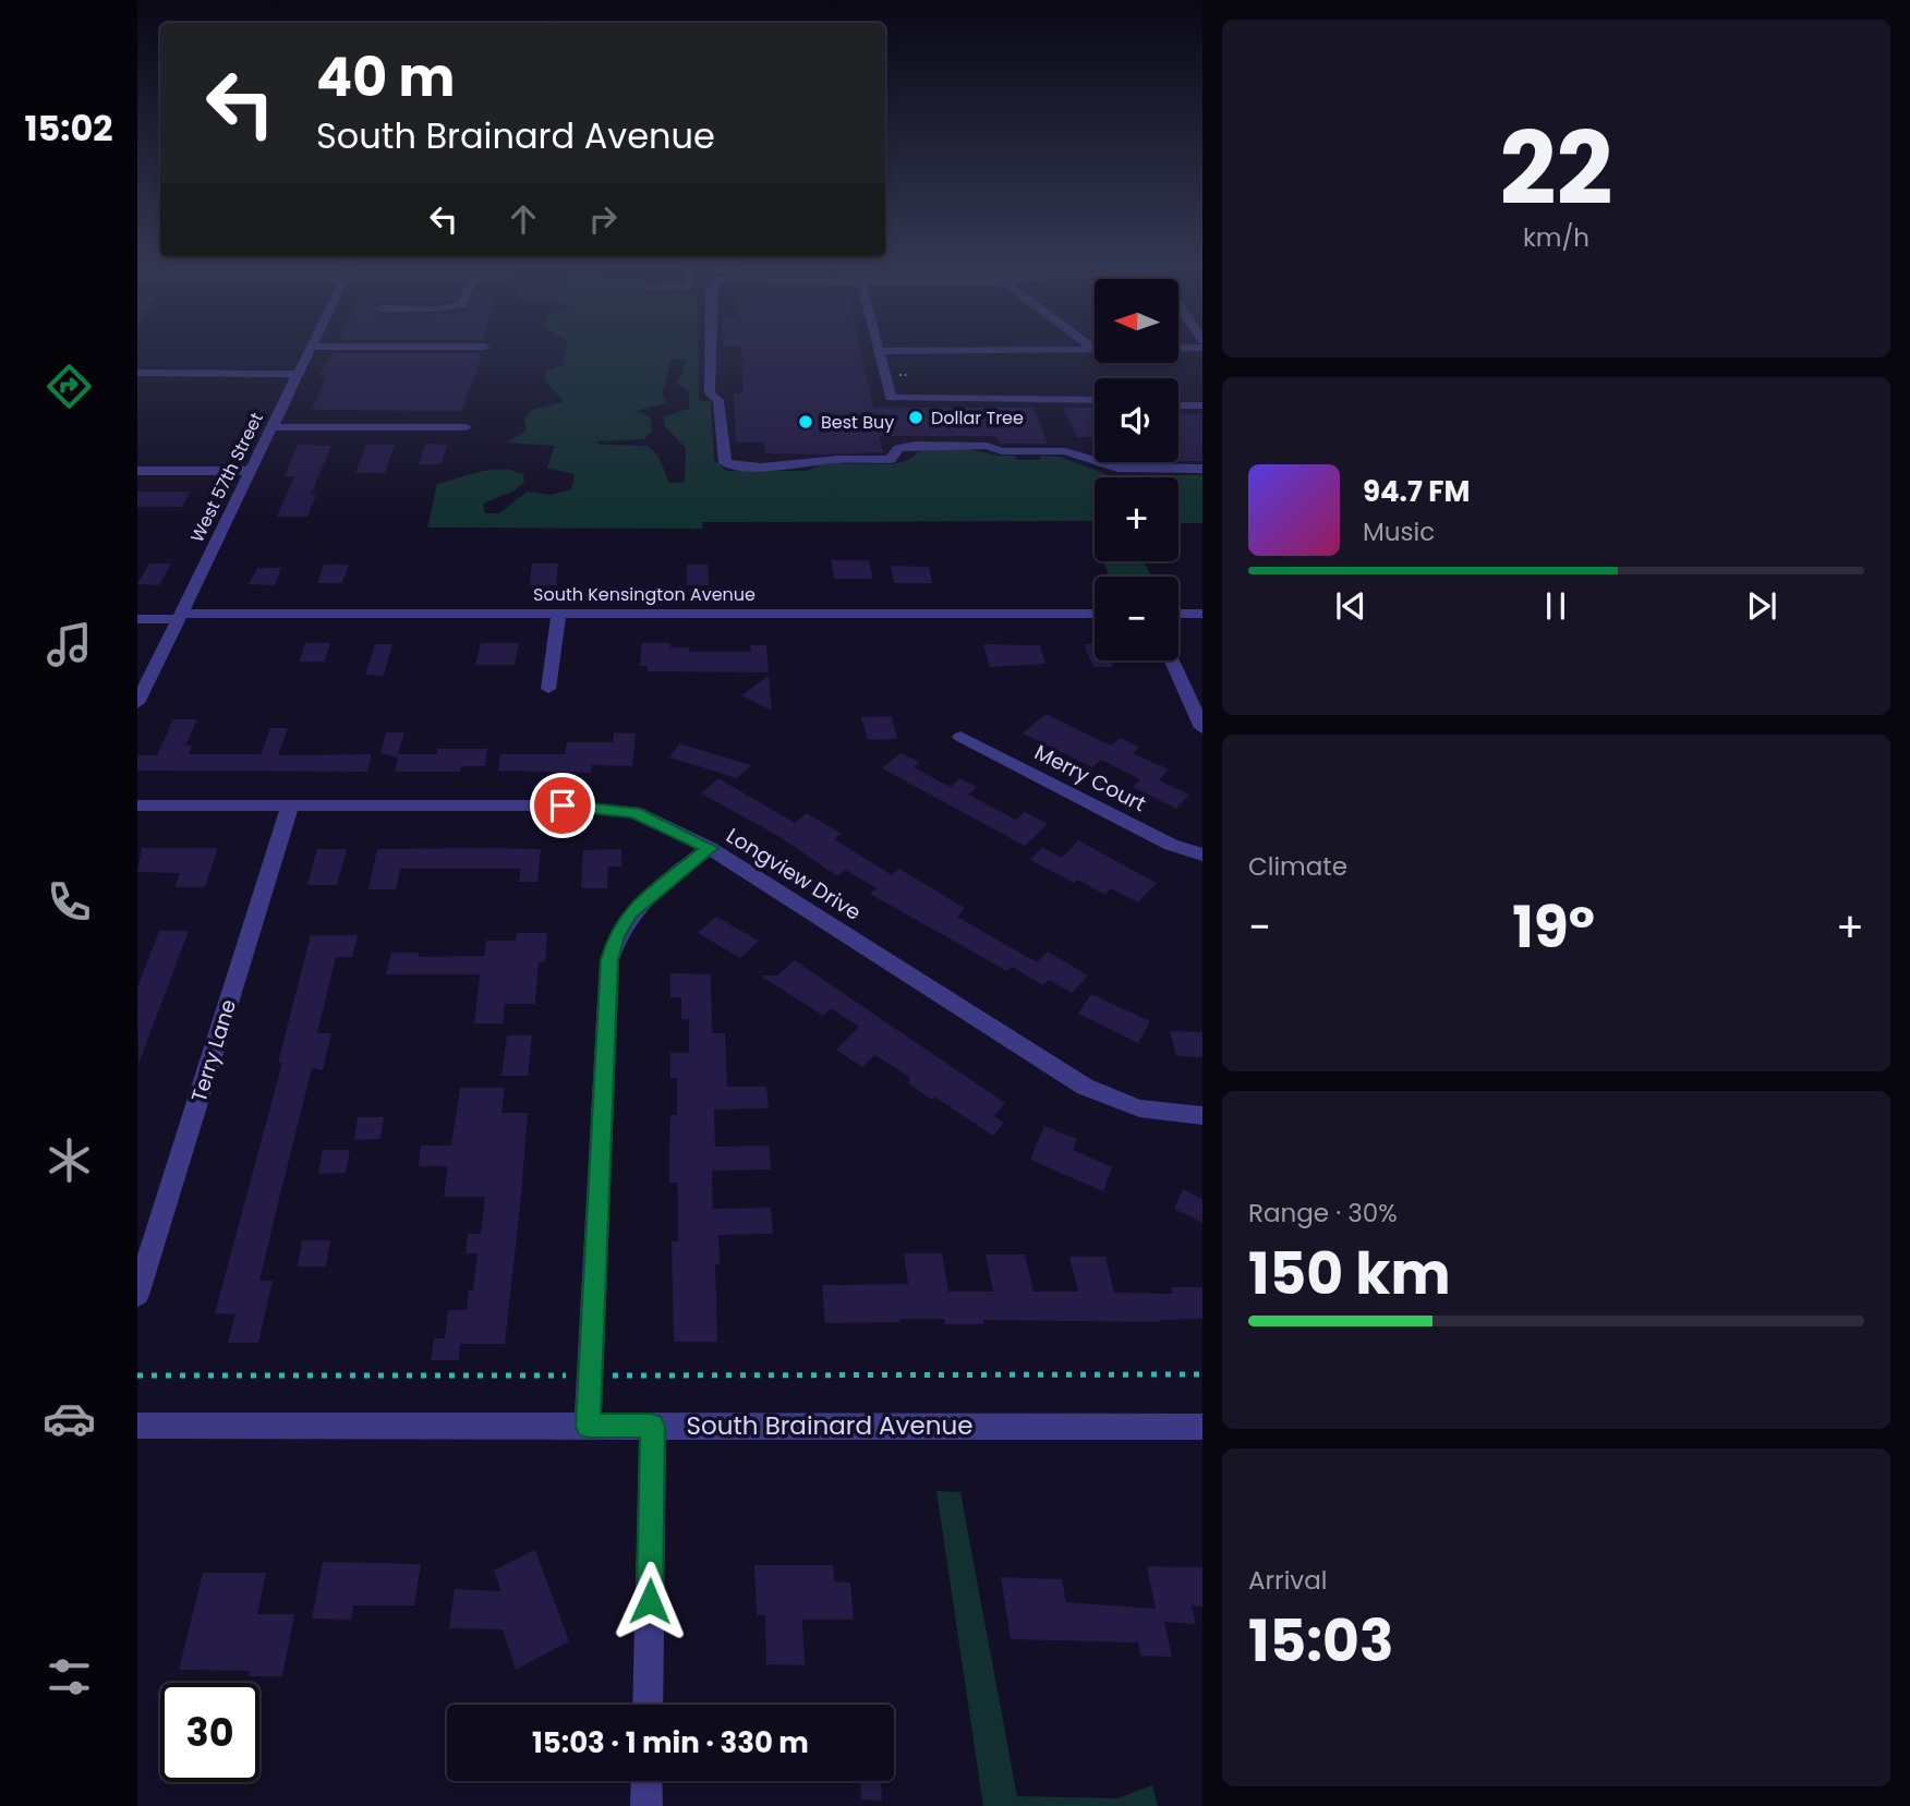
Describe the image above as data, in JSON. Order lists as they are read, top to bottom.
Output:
{
  "streets": {
    "street": [
      "West 57th Street",
      "South Kensington Avenue",
      "Merry Court",
      "Longview Drive",
      "Terry Lane",
      "South Brainard Avenue"
    ]
  },
  "crossings": [
    ["West 57th Street", "South Kensington Avenue"],
    ["Longview Drive", "Terry Lane"]
  ],
  "places": ["Dollar Tree", "Best Buy"],
  "north": "left",
  "page": {
    "tabs": "15:02",
    "tile": [
      ["22", "km/h"],
      "Climate",
      ["Range · 30%", "150 km"],
      ["Arrival", "15:03"]
    ],
    "turn": ["40 m", "South Brainard Avenue"],
    "map_buttons": ["+", "−"],
    "song": ["94.7 FM", "Music"],
    "heat": ["−", "19°", "+"],
    "limit": "30",
    "trip": "15:03 · 1 min · 330 m"
  }
}
